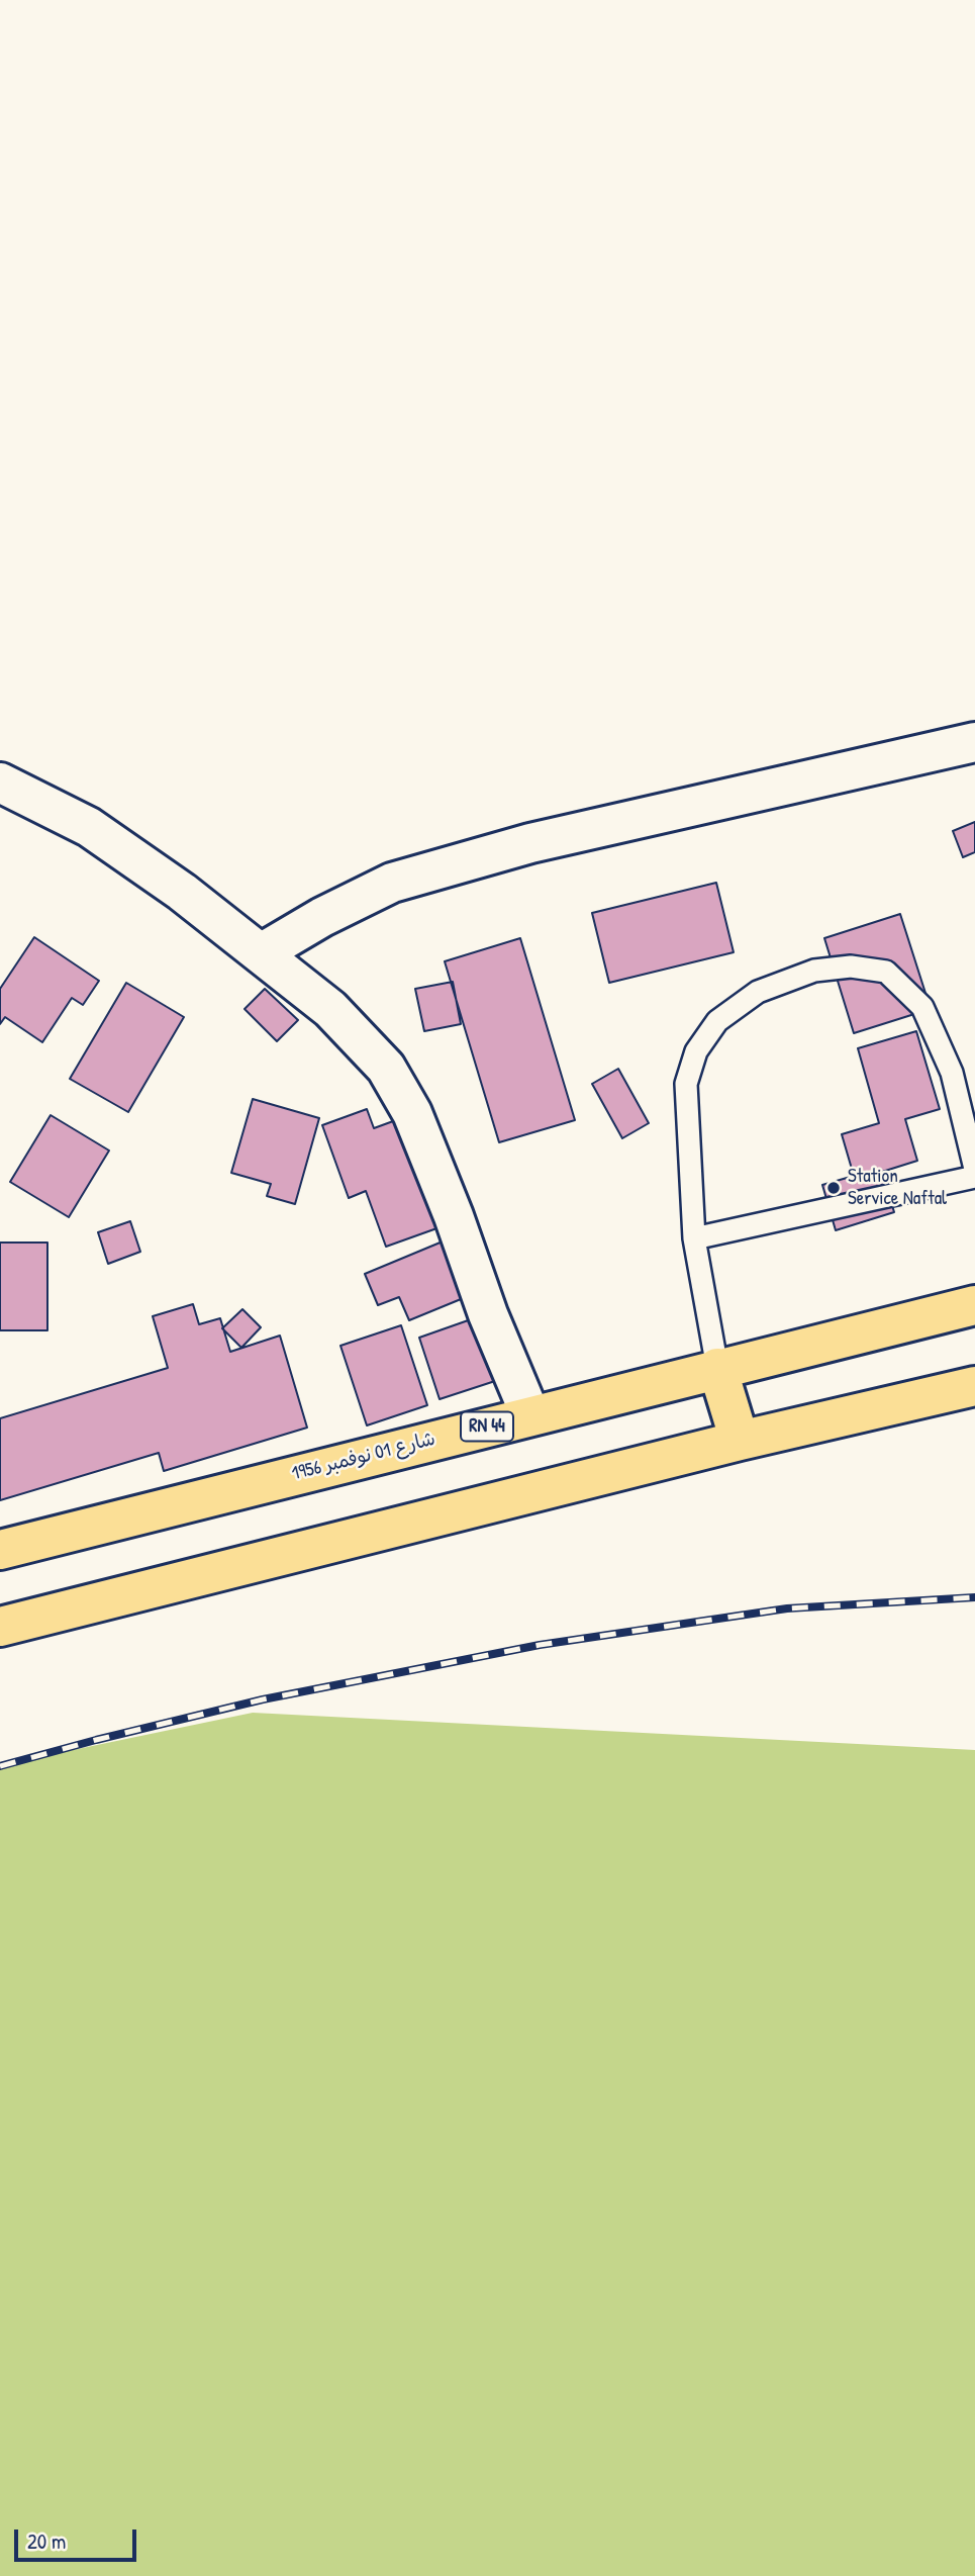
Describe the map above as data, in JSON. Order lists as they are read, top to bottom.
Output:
{
  "streets": {
    "main road": ["RN 44", "شارع 01 نوفمبر 1956"]
  },
  "places": ["Station Service Naftal"],
  "scale_bar": "20 m"
}
